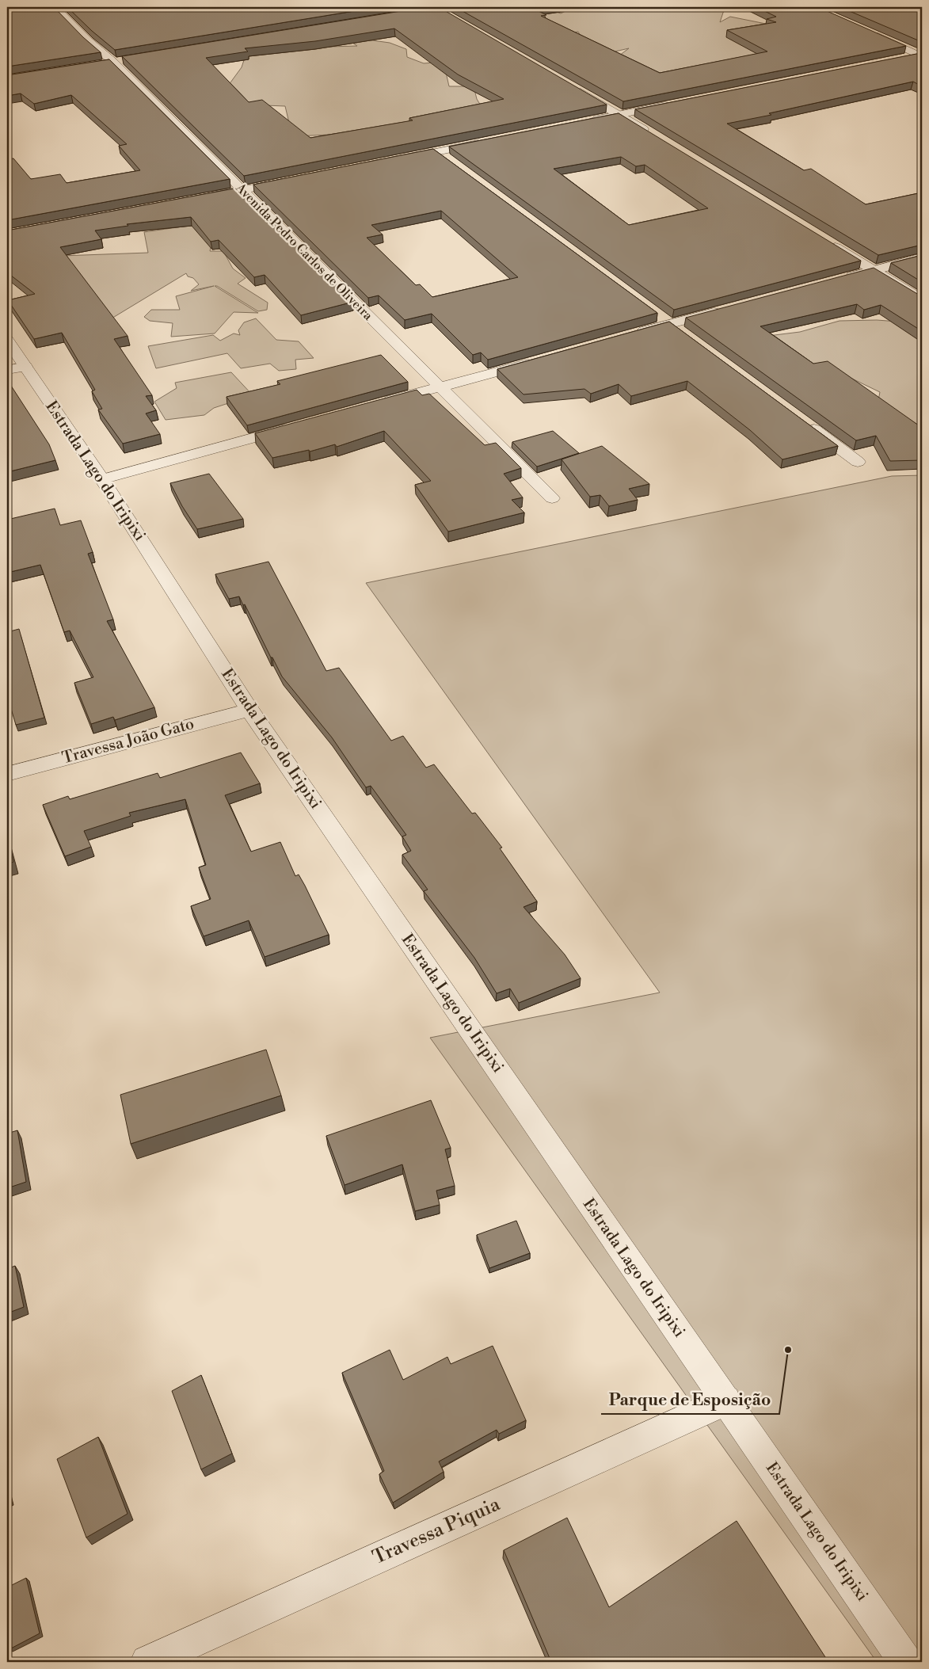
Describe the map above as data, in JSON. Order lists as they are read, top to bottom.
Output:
{
  "streets": {
    "street": [
      "Avenida Pedro Carlos de Oliveira",
      "Estrada Lago do Iripixi",
      "Travessa João Gato",
      "Travessa Piquia"
    ]
  },
  "crossings": [
    ["Estrada Lago do Iripixi", "Travessa João Gato"],
    ["Estrada Lago do Iripixi", "Travessa Piquia"]
  ],
  "places": ["Parque de Esposição"]
}
